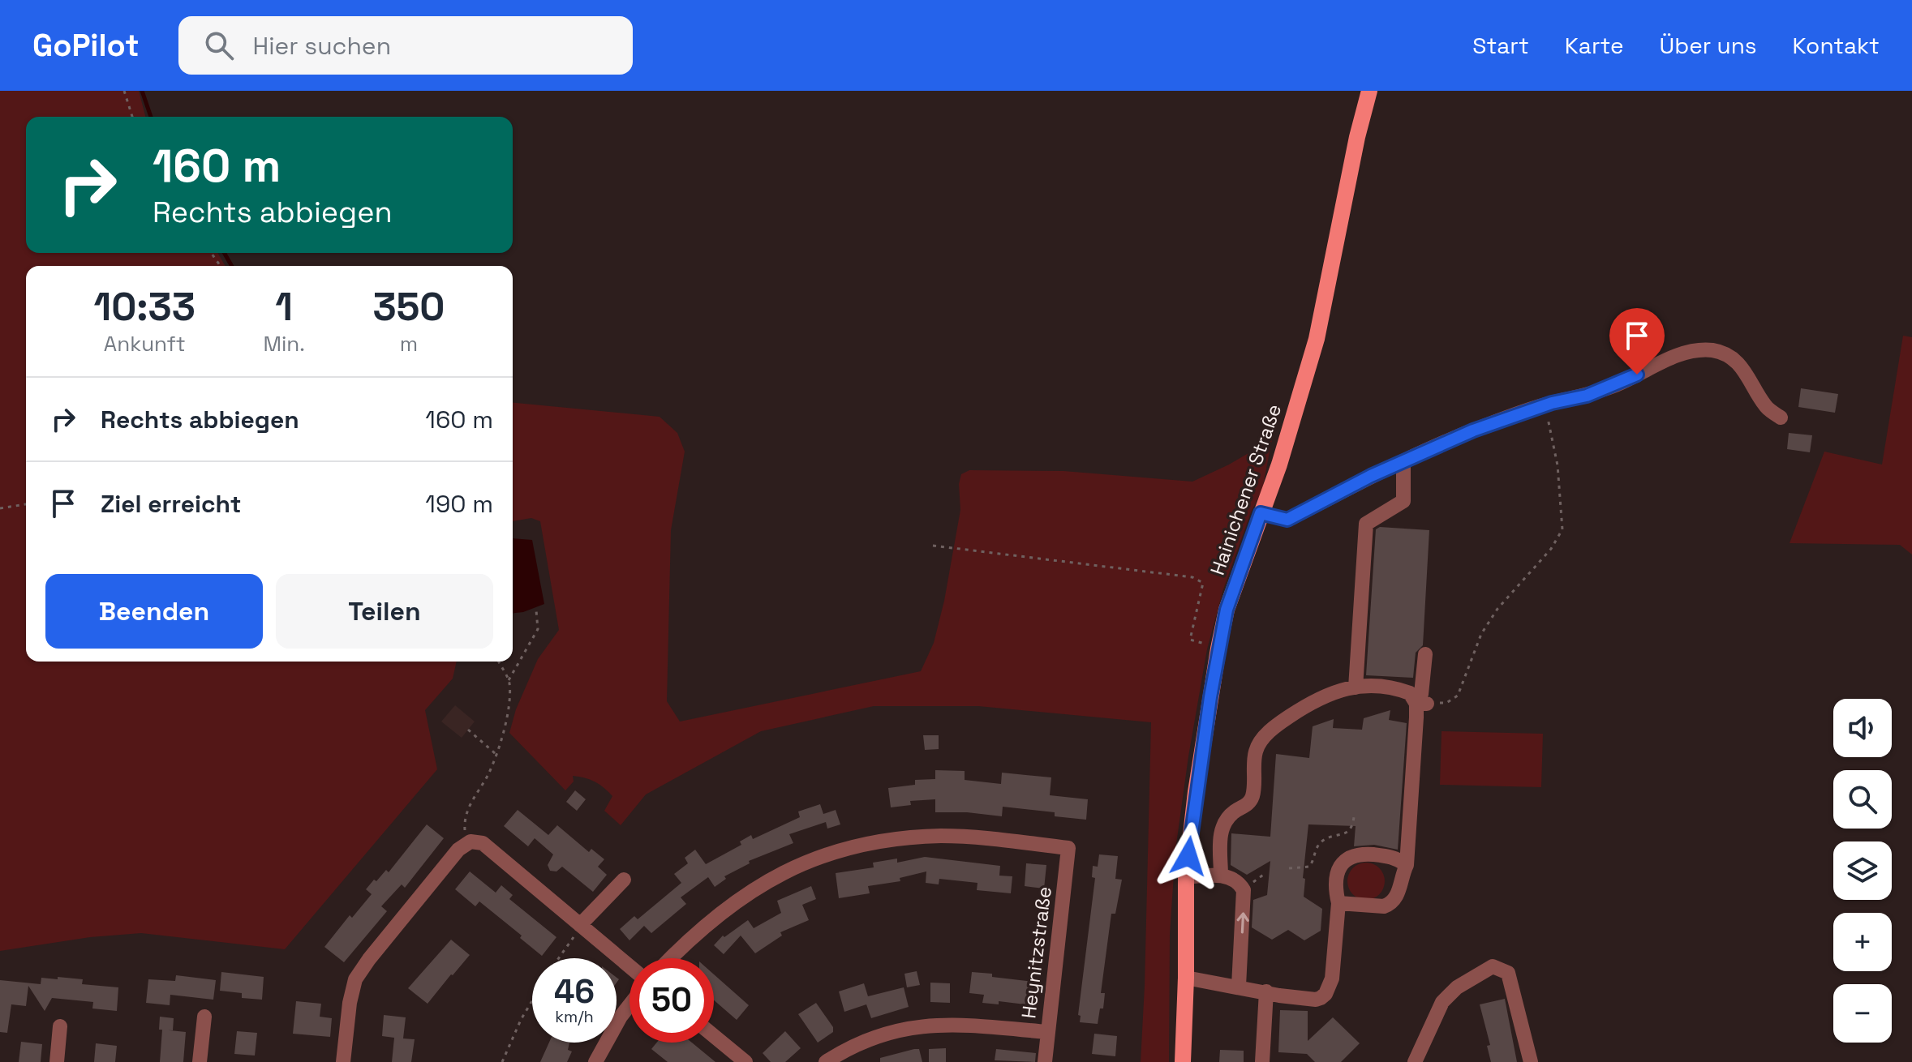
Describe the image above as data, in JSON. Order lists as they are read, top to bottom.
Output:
{
  "streets": {
    "main road": ["Hainichener Straße"],
    "street": ["Heynitzstraße"]
  },
  "page": {
    "header": "GoPilot",
    "search": "Hier suchen",
    "nav": [
      "Start",
      "Karte",
      "Über uns",
      "Kontakt"
    ],
    "turn": ["160 m", "Rechts abbiegen"],
    "eta": [
      "10:33",
      "Ankunft",
      "1",
      "Min.",
      "350",
      "m"
    ],
    "list": [
      {
        "name": "Rechts abbiegen",
        "value": "160 m"
      },
      {
        "name": "Ziel erreicht",
        "value": "190 m"
      }
    ],
    "buttons": ["Beenden", "Teilen"],
    "map_buttons": ["+", "−"],
    "speed": "46 km/h",
    "limit": "50"
  }
}
